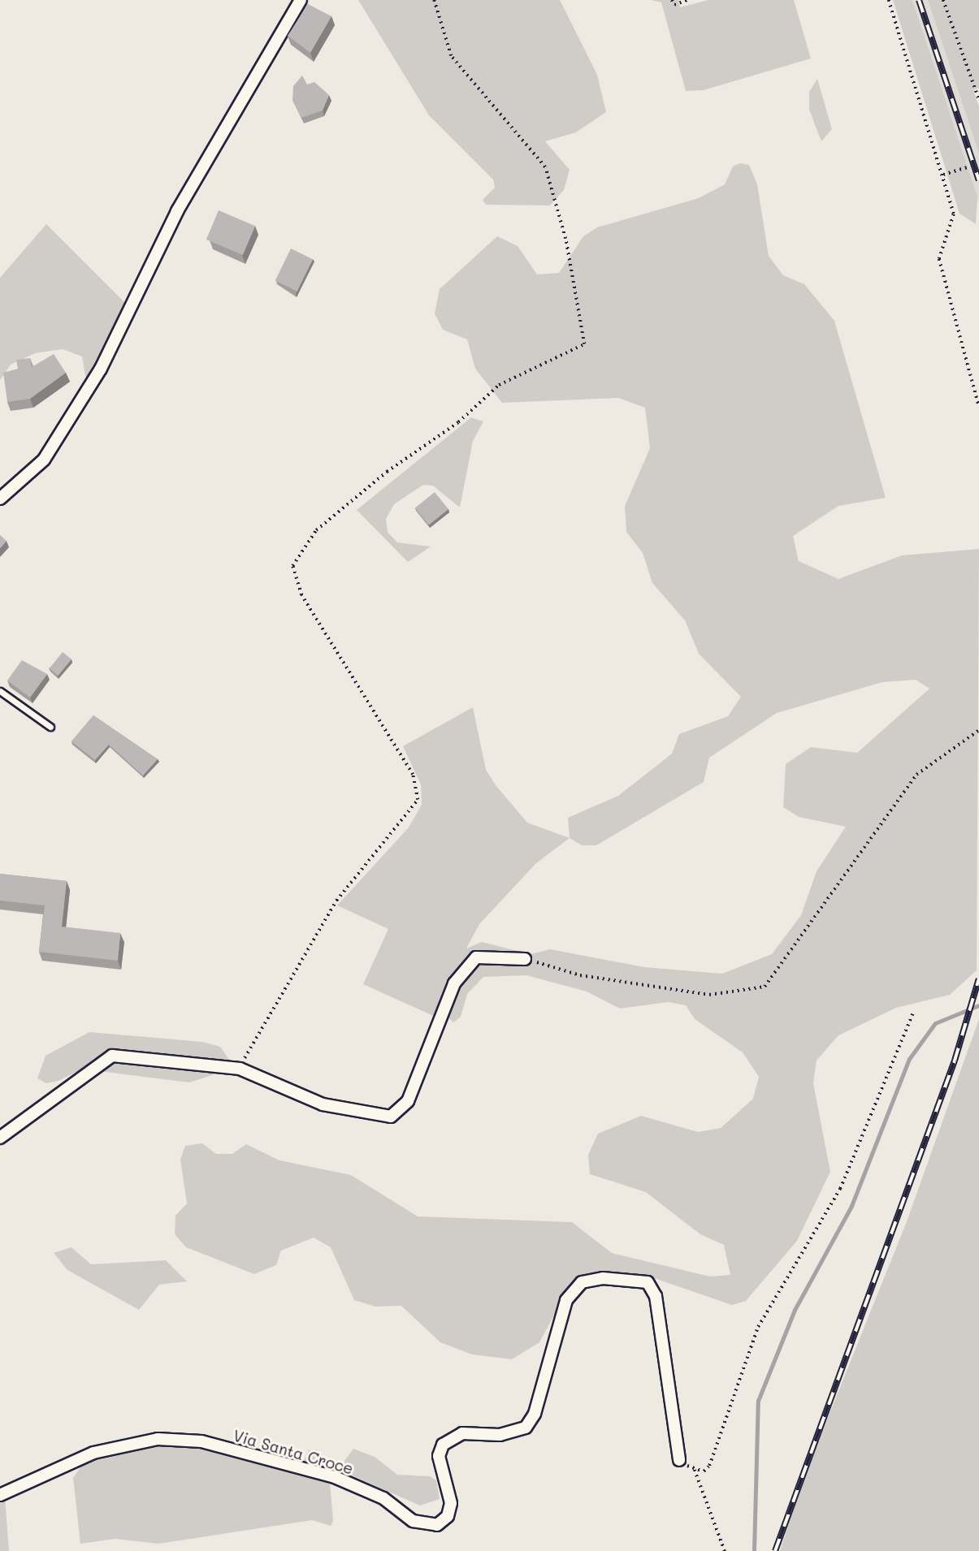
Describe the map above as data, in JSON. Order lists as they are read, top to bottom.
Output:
{
  "streets": {
    "street": ["Via Santa Croce"]
  }
}
